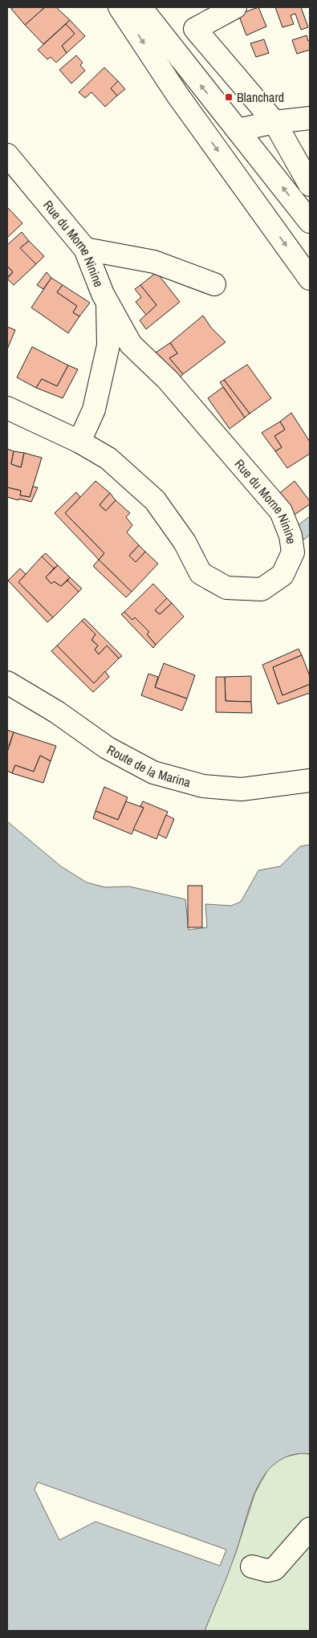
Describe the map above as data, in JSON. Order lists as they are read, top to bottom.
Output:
{
  "streets": {
    "street": ["Rue du Morne Ninine", "Route de la Marina"]
  },
  "places": {
    "transit": ["Blanchard"]
  }
}
